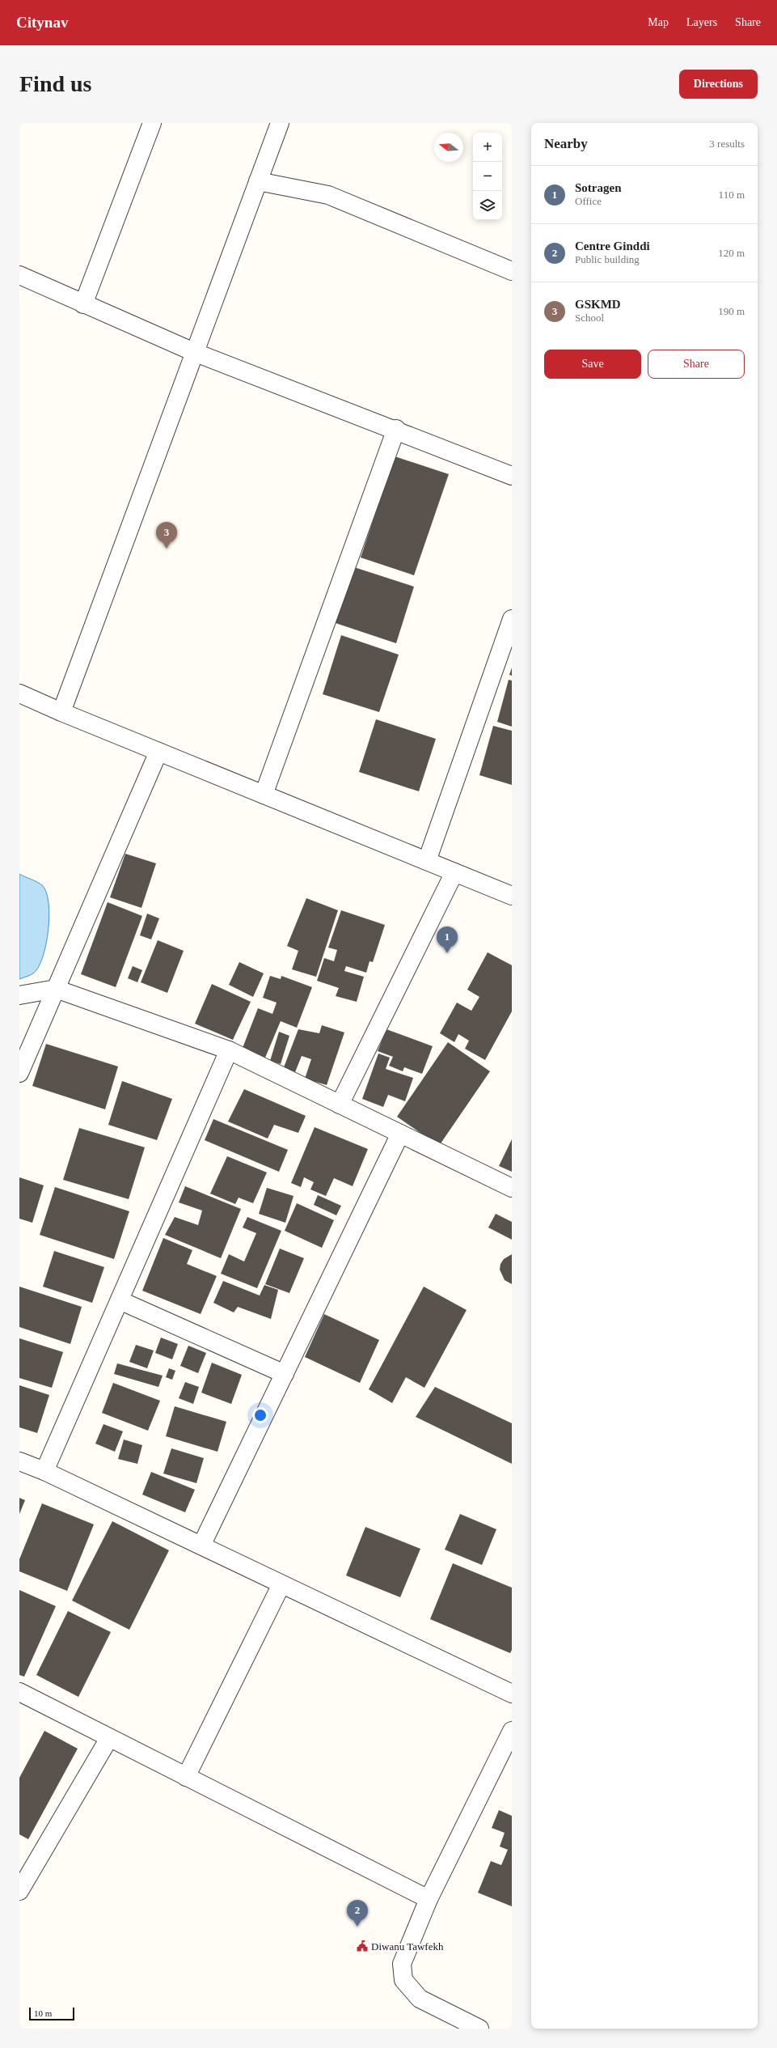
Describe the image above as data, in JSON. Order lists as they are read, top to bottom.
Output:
{
  "places": {
    "public building": ["Diwanu Tawfekh"]
  },
  "scale_bar": "10 m",
  "north": "left",
  "page": {
    "header": "Citynav",
    "nav": ["Map", "Layers", "Share"],
    "buttons": [
      "Directions",
      ["Save", "Share"]
    ],
    "title": "Find us",
    "heading": ["Nearby", "3 results"],
    "map_buttons": ["+", "−"],
    "list": [
      {
        "mark": "1",
        "name": "Sotragen",
        "note": "Office",
        "value": "110 m"
      },
      {
        "mark": "2",
        "name": "Centre Ginddi",
        "note": "Public building",
        "value": "120 m"
      },
      {
        "mark": "3",
        "name": "GSKMD",
        "note": "School",
        "value": "190 m"
      }
    ],
    "pins": ["3", "1", "2"],
    "scale": "10 m"
  }
}
